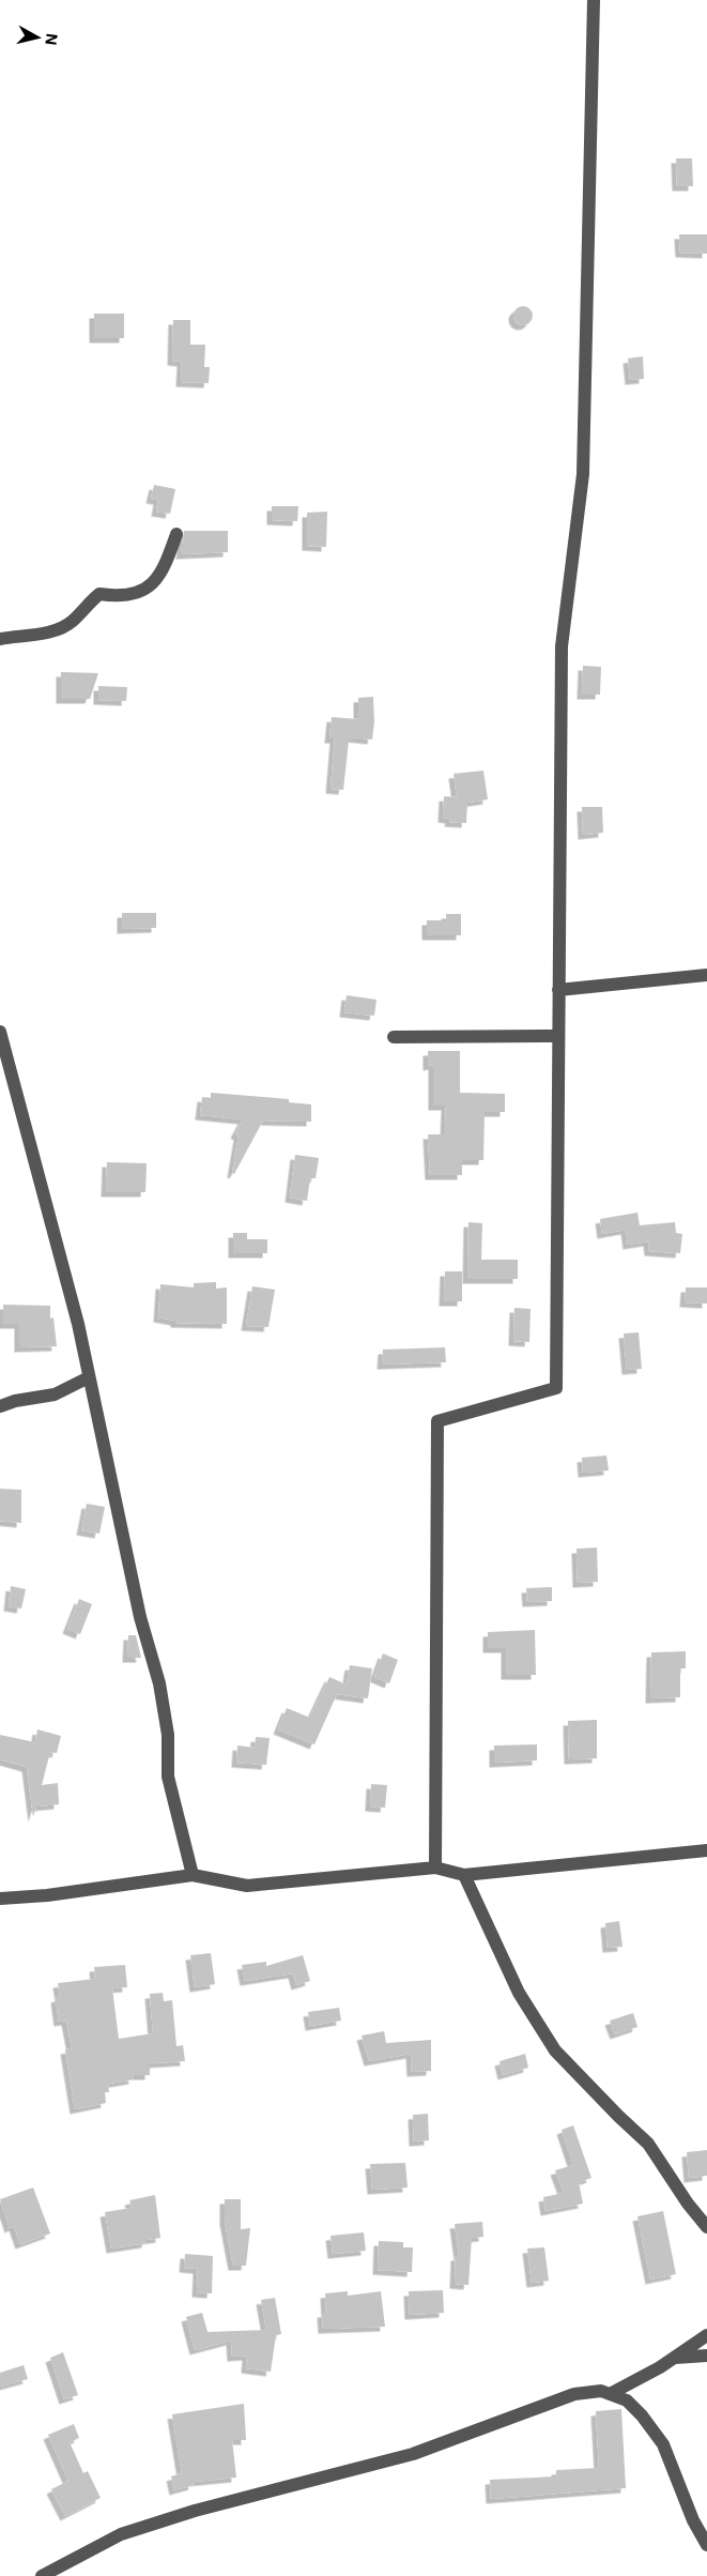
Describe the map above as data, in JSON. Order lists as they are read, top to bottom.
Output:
{
  "north": "right"
}
